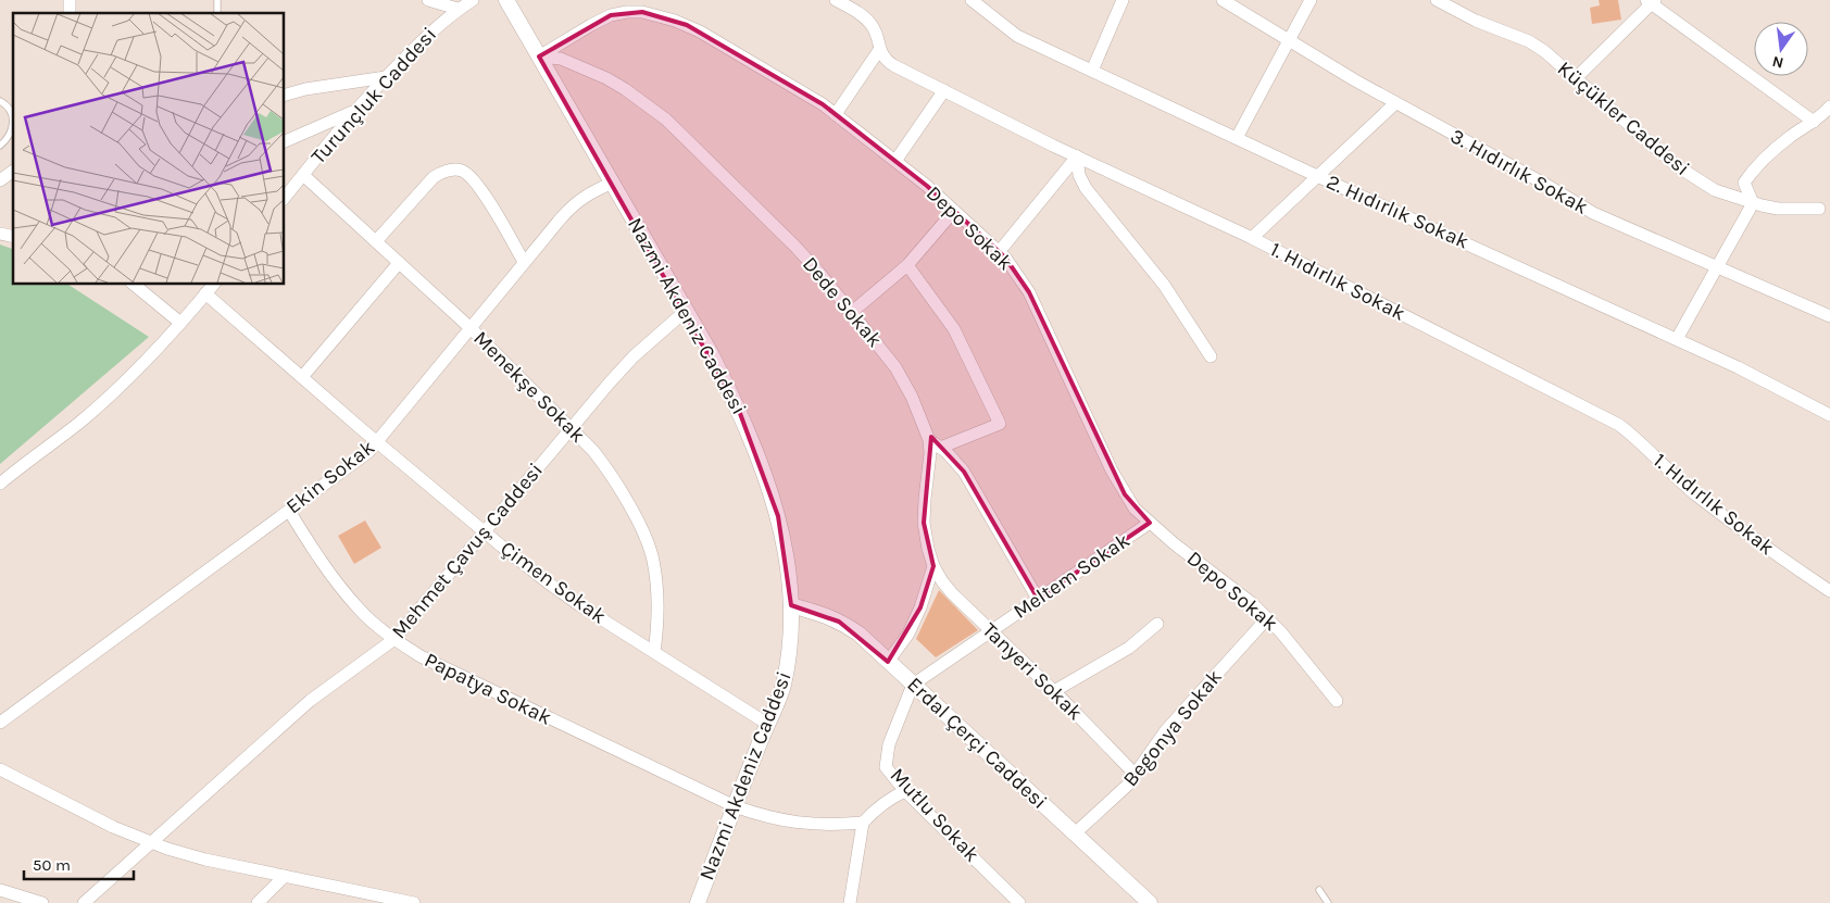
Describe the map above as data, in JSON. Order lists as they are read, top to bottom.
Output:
{
  "streets": {
    "street": [
      "Turunçluk Caddesi",
      "Küçükler Caddesi",
      "3. Hıdırlık Sokak",
      "2. Hıdırlık Sokak",
      "Depo Sokak",
      "1. Hıdırlık Sokak",
      "Dede Sokak",
      "Nazmi Akdeniz Caddesi",
      "Menekşe Sokak",
      "Ekin Sokak",
      "Mehmet Çavuş Caddesi",
      "Meltem Sokak",
      "Çimen Sokak",
      "Tanyeri Sokak",
      "Papatya Sokak",
      "Begonya Sokak",
      "Erdal Çerçi Caddesi",
      "Mutlu Sokak"
    ]
  },
  "crossings": [
    ["Turunçluk Caddesi", "Menekşe Sokak"],
    ["Depo Sokak", "Dede Sokak"],
    ["Depo Sokak", "Nazmi Akdeniz Caddesi"],
    ["Depo Sokak", "Meltem Sokak"],
    ["Depo Sokak", "Begonya Sokak"],
    ["Dede Sokak", "Nazmi Akdeniz Caddesi"],
    ["Dede Sokak", "Tanyeri Sokak"],
    ["Nazmi Akdeniz Caddesi", "Ekin Sokak"],
    ["Nazmi Akdeniz Caddesi", "Mehmet Çavuş Caddesi"],
    ["Nazmi Akdeniz Caddesi", "Çimen Sokak"],
    ["Nazmi Akdeniz Caddesi", "Papatya Sokak"],
    ["Nazmi Akdeniz Caddesi", "Erdal Çerçi Caddesi"],
    ["Menekşe Sokak", "Ekin Sokak"],
    ["Menekşe Sokak", "Mehmet Çavuş Caddesi"],
    ["Menekşe Sokak", "Çimen Sokak"],
    ["Ekin Sokak", "Çimen Sokak"],
    ["Ekin Sokak", "Papatya Sokak"],
    ["Mehmet Çavuş Caddesi", "Çimen Sokak"],
    ["Mehmet Çavuş Caddesi", "Papatya Sokak"],
    ["Meltem Sokak", "Tanyeri Sokak"],
    ["Meltem Sokak", "Erdal Çerçi Caddesi"],
    ["Meltem Sokak", "Mutlu Sokak"],
    ["Tanyeri Sokak", "Begonya Sokak"],
    ["Begonya Sokak", "Erdal Çerçi Caddesi"],
    ["Erdal Çerçi Caddesi", "Mutlu Sokak"]
  ],
  "scale_bar": "50 m",
  "north": "bottom"
}
